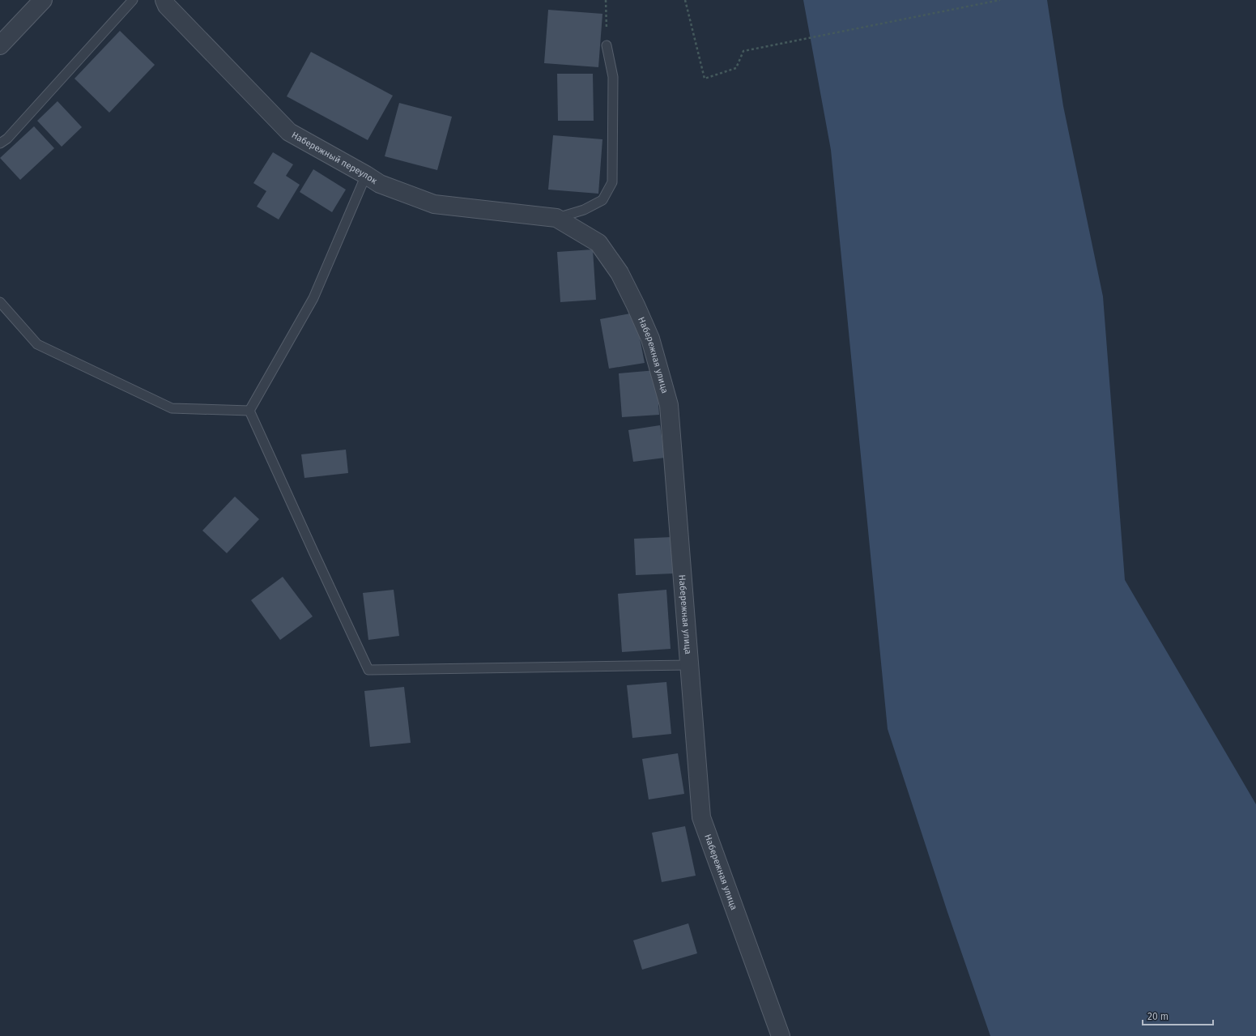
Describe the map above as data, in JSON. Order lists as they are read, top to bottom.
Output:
{
  "streets": {
    "street": ["Набережный переулок", "Набережная улица"]
  },
  "crossings": [
    ["Набережный переулок", "Набережная улица"]
  ],
  "scale_bar": "20 m"
}
